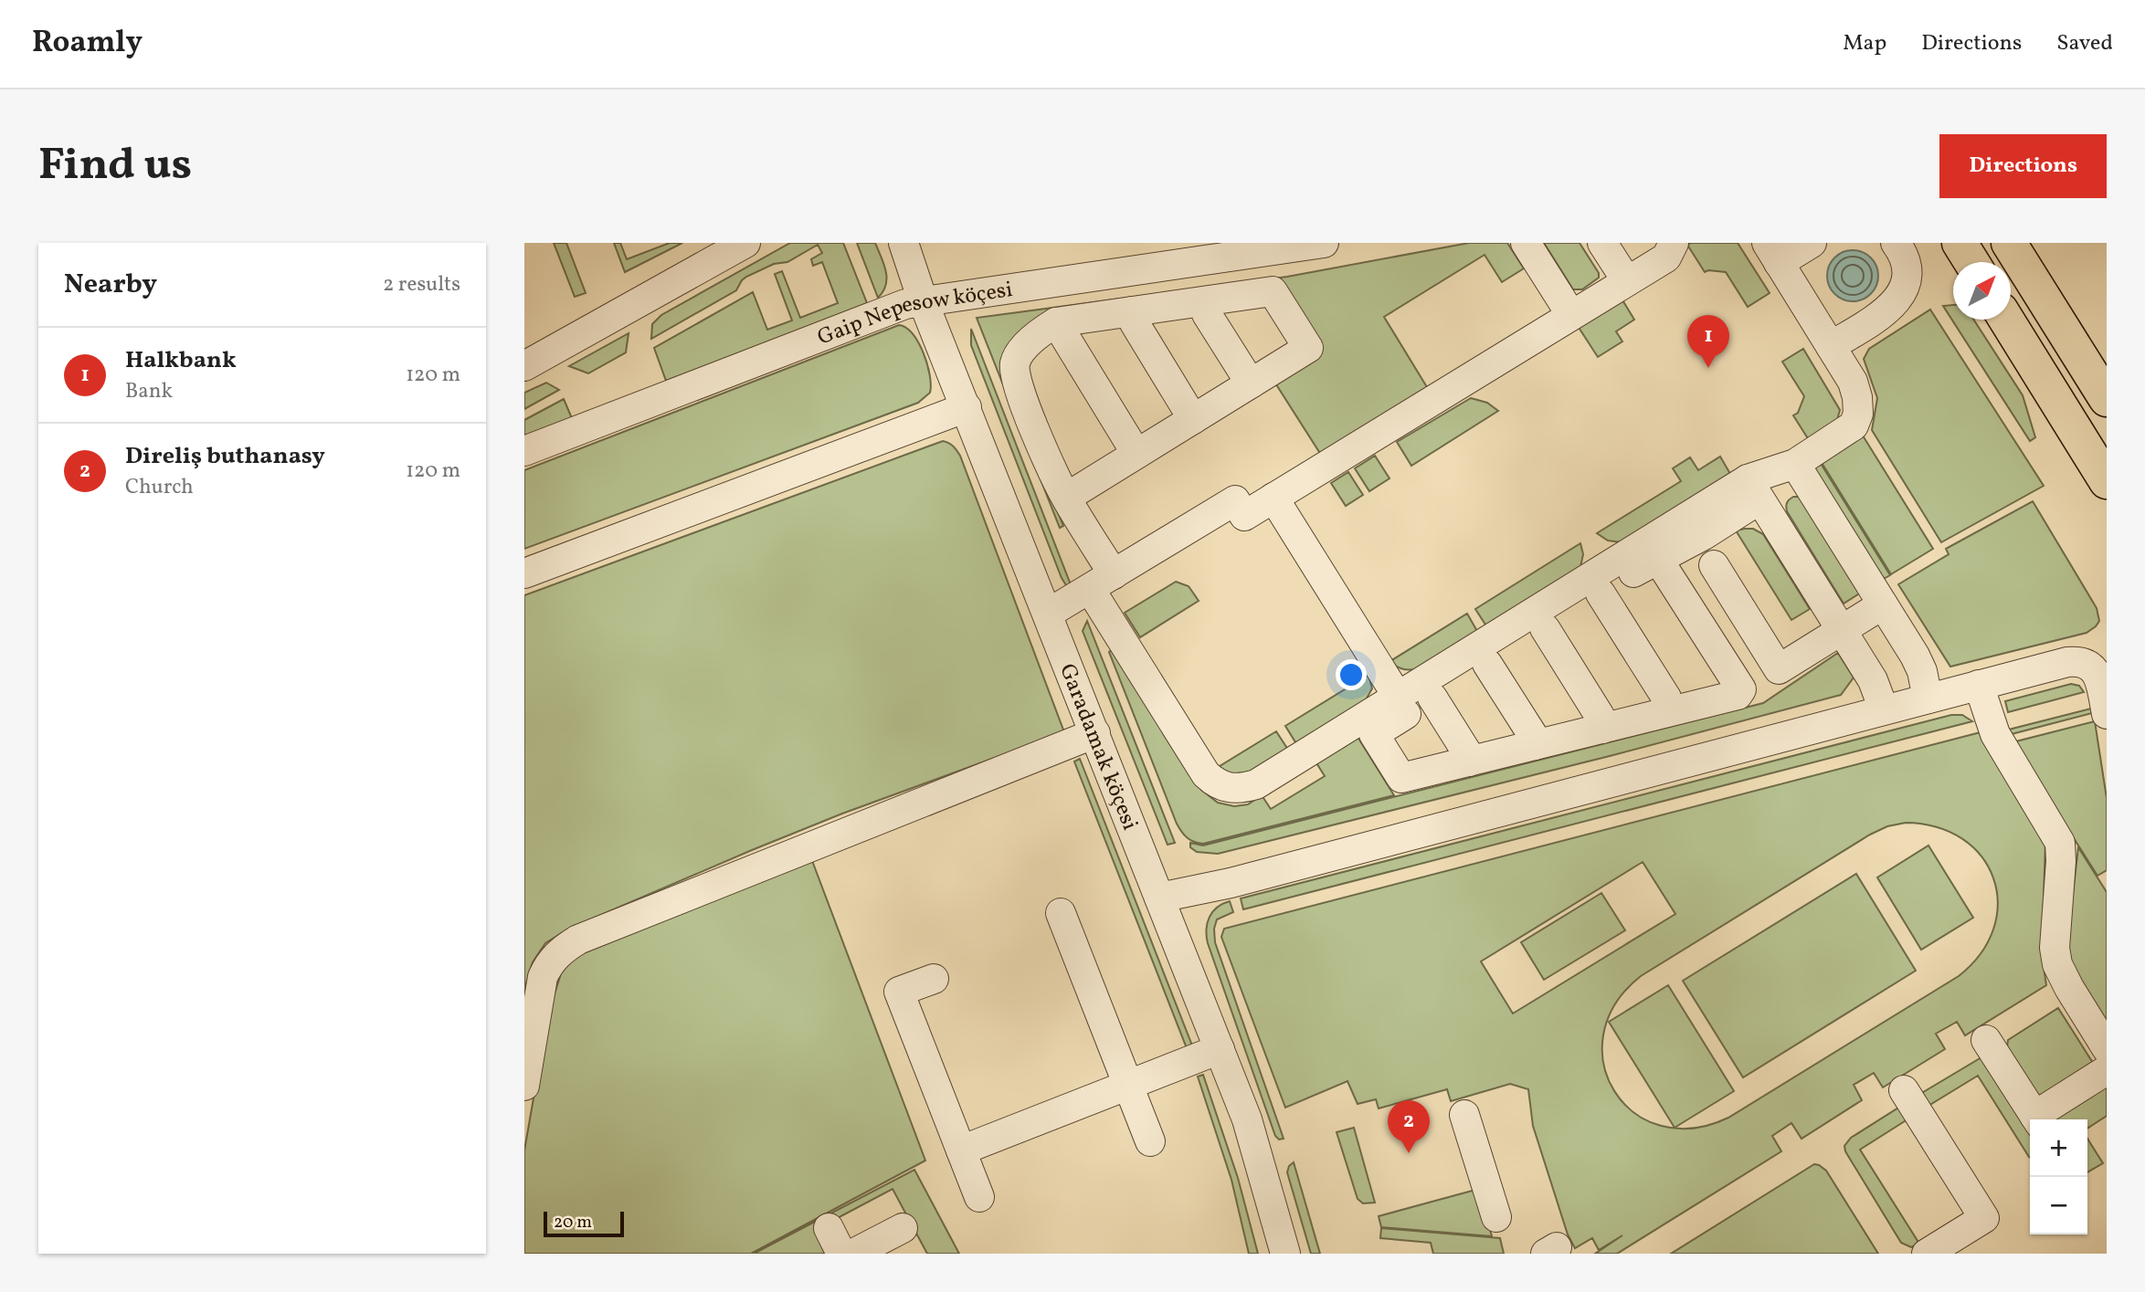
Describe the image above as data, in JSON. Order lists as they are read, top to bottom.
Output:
{
  "streets": {
    "street": ["Gaip Nepesow köçesi", "Garadamak köçesi"]
  },
  "crossings": [
    ["Gaip Nepesow köçesi", "Garadamak köçesi"]
  ],
  "scale_bar": "20 m",
  "north": "top right",
  "page": {
    "header": "Roamly",
    "nav": ["Map", "Directions", "Saved"],
    "buttons": "Directions",
    "title": "Find us",
    "heading": ["Nearby", "2 results"],
    "pins": ["1", "2"],
    "list": [
      {
        "mark": "1",
        "name": "Halkbank",
        "note": "Bank",
        "value": "120 m"
      },
      {
        "mark": "2",
        "name": "Direliş buthanasy",
        "note": "Church",
        "value": "120 m"
      }
    ],
    "map_buttons": ["+", "−"],
    "scale": "20 m"
  }
}
